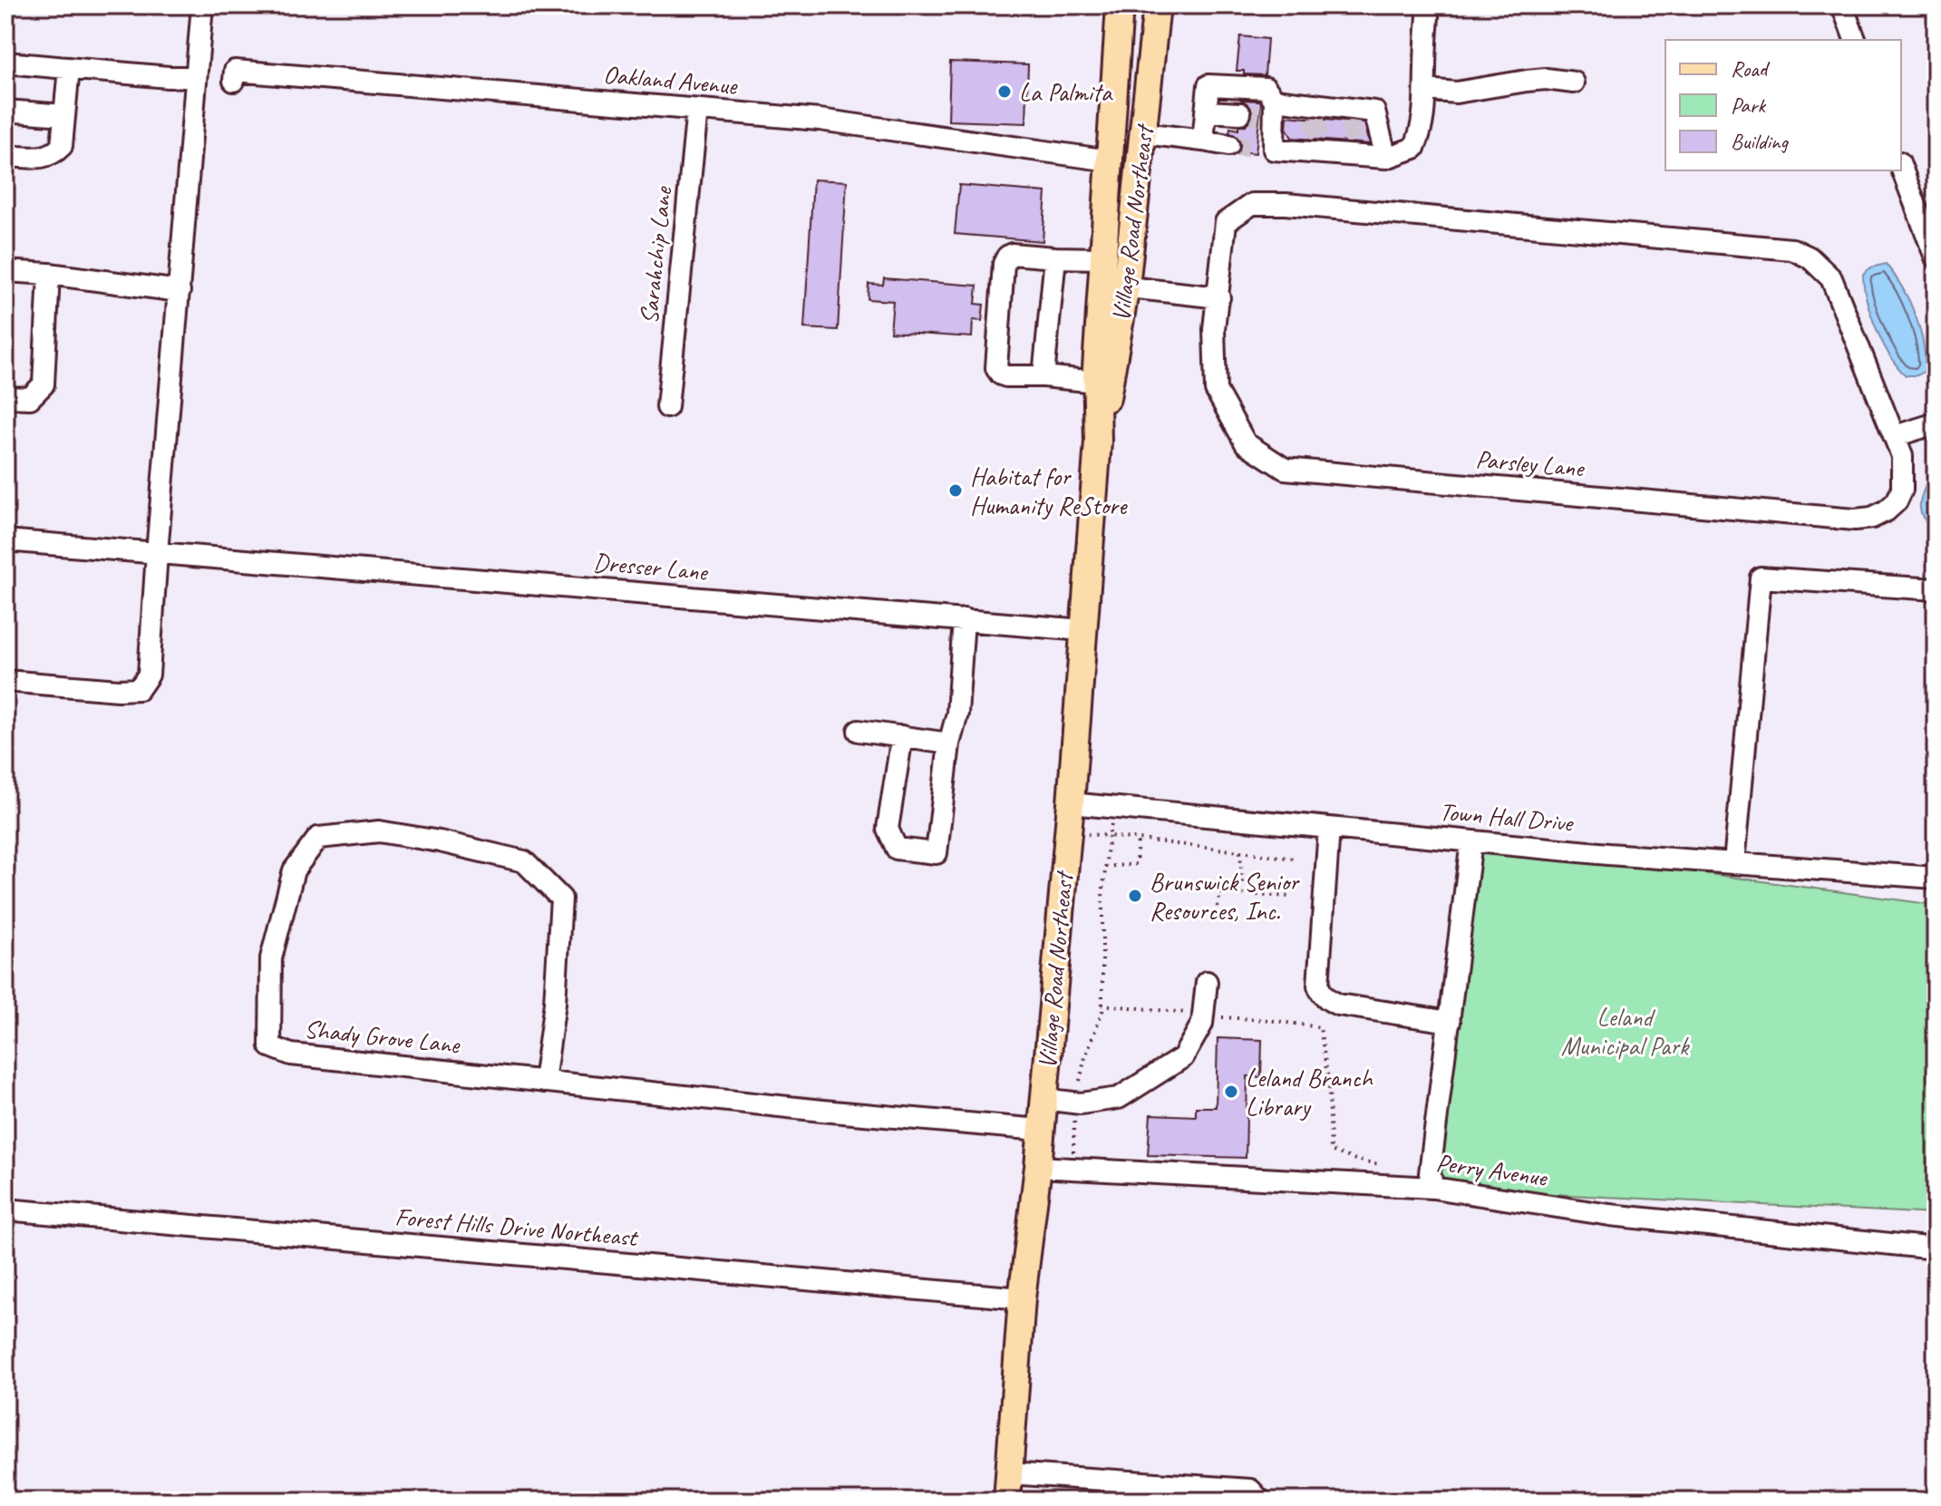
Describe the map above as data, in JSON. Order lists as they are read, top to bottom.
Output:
{
  "streets": {
    "main road": ["Village Road Northeast"],
    "street": [
      "Oakland Avenue",
      "Sarahchip Lane",
      "Parsley Lane",
      "Dresser Lane",
      "Town Hall Drive",
      "Shady Grove Lane",
      "Perry Avenue",
      "Forest Hills Drive Northeast"
    ]
  },
  "crossings": [
    ["Oakland Avenue", "Village Road Northeast"],
    ["Oakland Avenue", "Sarahchip Lane"],
    ["Village Road Northeast", "Dresser Lane"],
    ["Village Road Northeast", "Town Hall Drive"],
    ["Village Road Northeast", "Shady Grove Lane"],
    ["Village Road Northeast", "Perry Avenue"],
    ["Village Road Northeast", "Forest Hills Drive Northeast"]
  ],
  "parks": ["Leland Municipal Park"],
  "places": [
    "La Palmita",
    "Habitat for Humanity ReStore",
    "Brunswick Senior Resources, Inc.",
    "Leland Branch Library"
  ],
  "legend": ["Road", "Park", "Building"]
}
